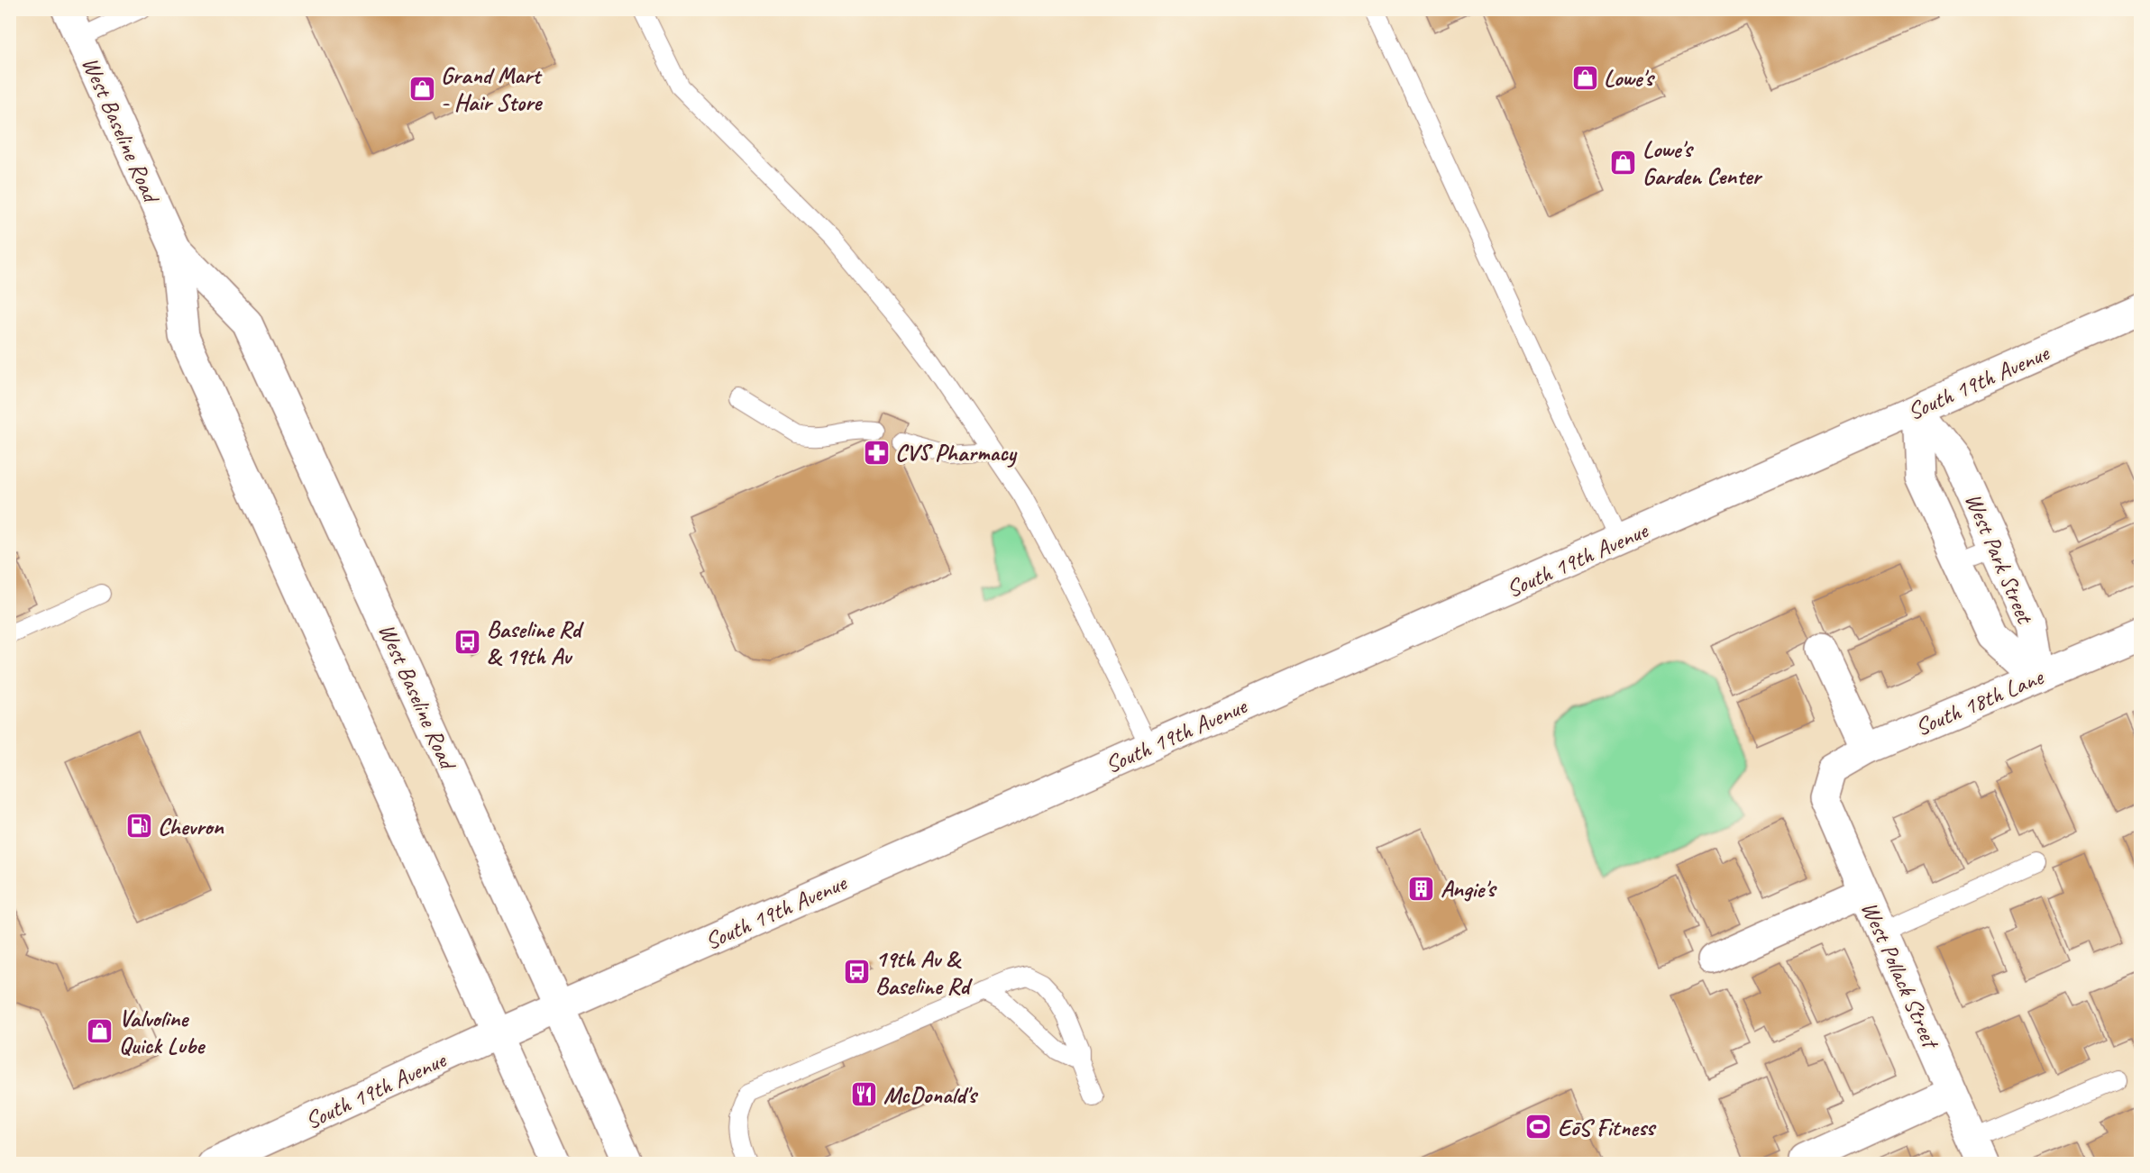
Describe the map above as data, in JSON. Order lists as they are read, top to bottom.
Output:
{
  "streets": {
    "main road": [
      "West Baseline Road",
      "South 19th Avenue",
      "West Park Street",
      "South 18th Lane",
      "West Pollack Street"
    ]
  },
  "crossings": [
    ["West Baseline Road", "South 19th Avenue"],
    ["South 19th Avenue", "West Park Street"],
    ["West Park Street", "South 18th Lane"],
    ["South 18th Lane", "West Pollack Street"]
  ],
  "places": {
    "shop": [
      "Lowe's",
      "Grand Mart - Hair Store",
      "Lowe's Garden Center",
      "Valvoline Quick Lube"
    ],
    "pharmacy": ["CVS Pharmacy"],
    "bus stop": ["Baseline Rd & 19th Av", "19th Av & Baseline Rd"],
    "fuel station": ["Chevron"],
    "building": ["Angie's"],
    "restaurant": ["McDonald's"],
    "sports": ["EōS Fitness"]
  }
}
